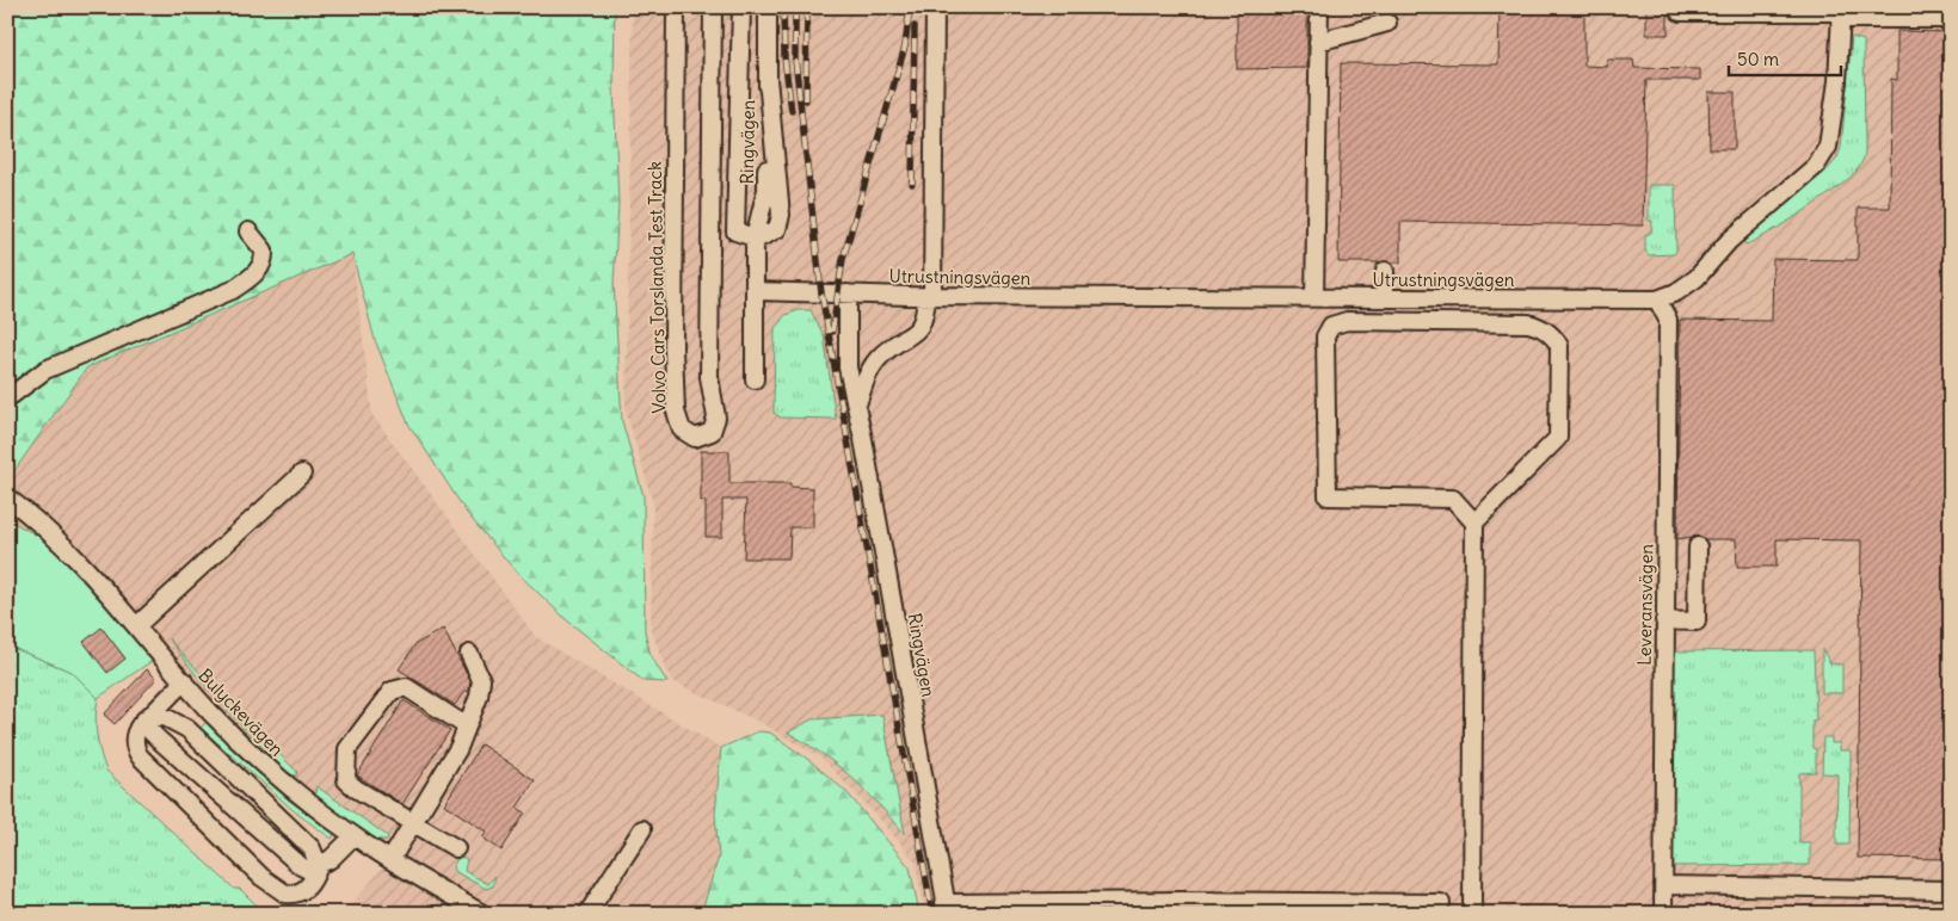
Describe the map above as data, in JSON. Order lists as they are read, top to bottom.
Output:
{
  "streets": {
    "street": [
      "Ringvägen",
      "Utrustningsvägen",
      "Volvo Cars Torslanda Test Track",
      "Leveransvägen",
      "Bulyckevägen"
    ]
  },
  "crossings": [
    ["Ringvägen", "Utrustningsvägen"],
    ["Utrustningsvägen", "Leveransvägen"]
  ],
  "scale_bar": "50 m"
}
